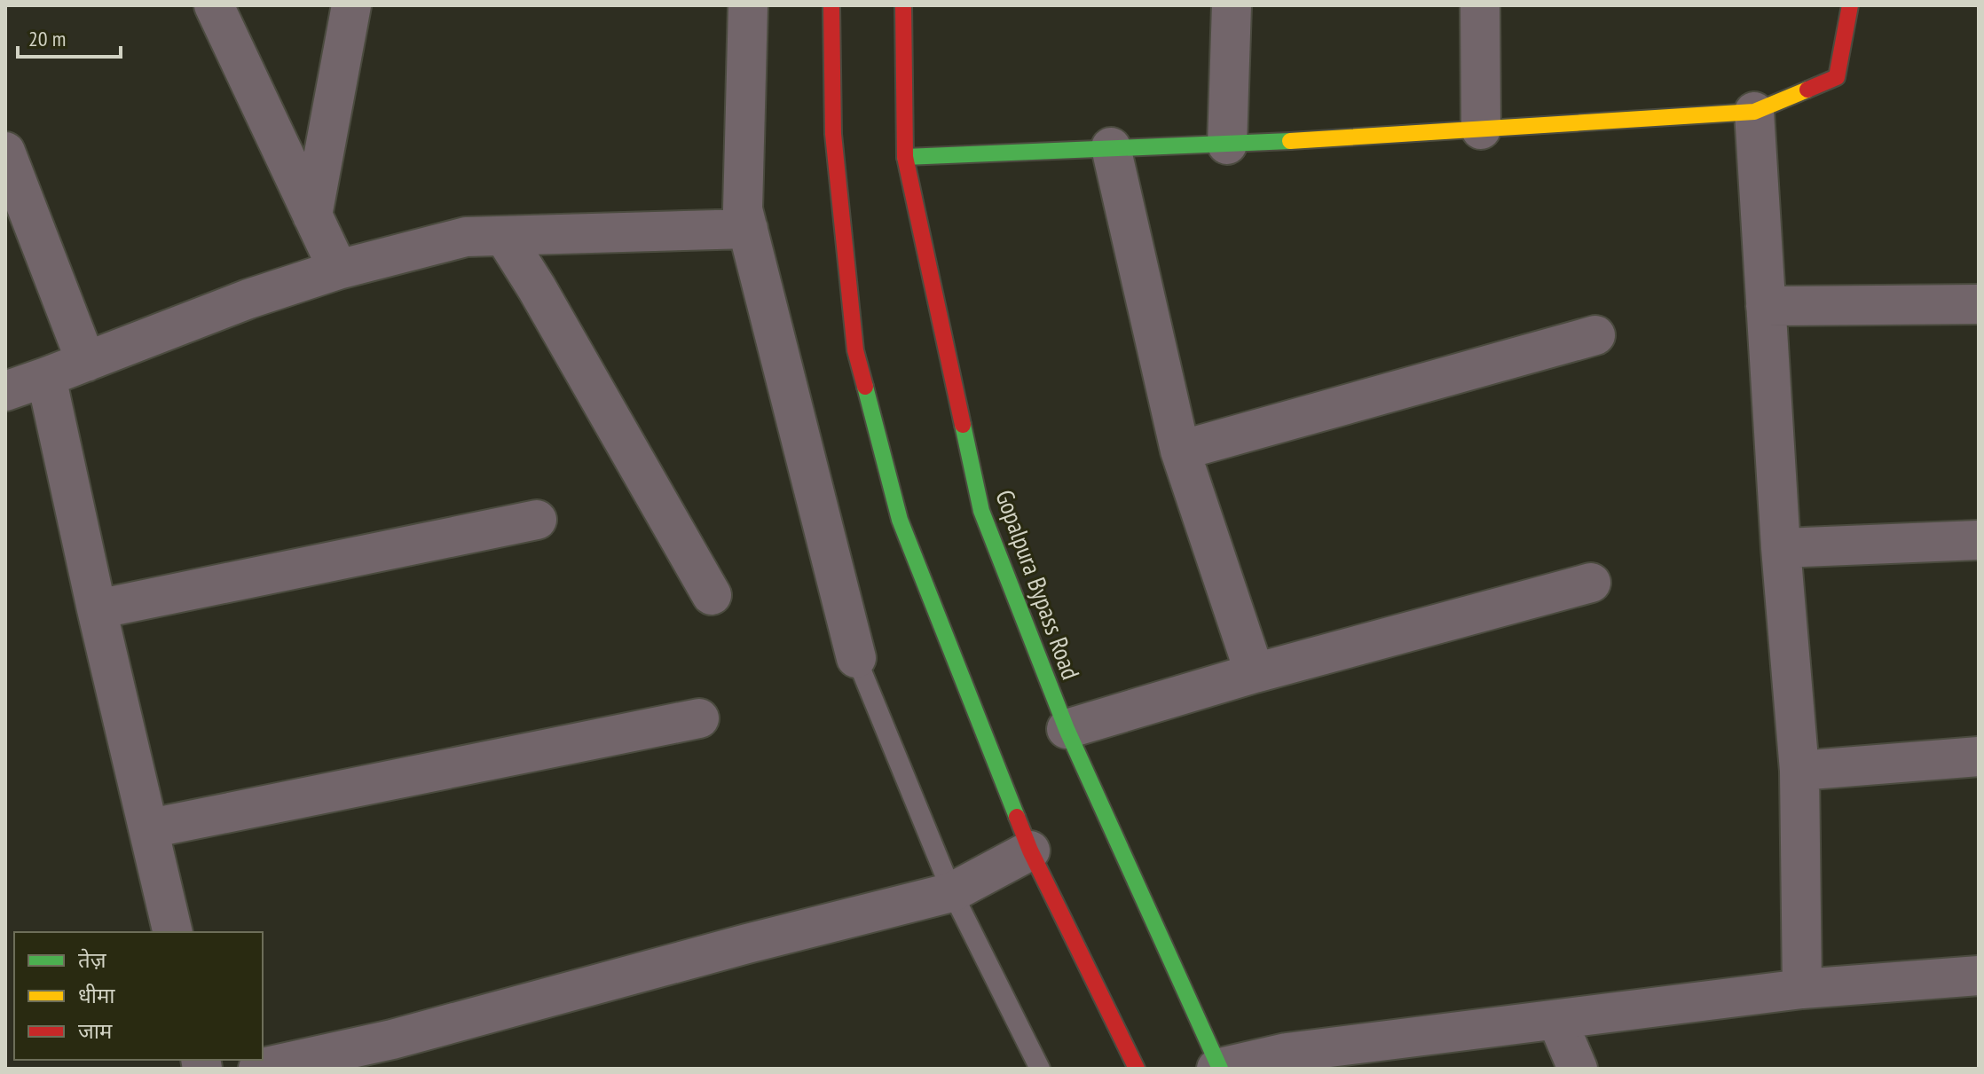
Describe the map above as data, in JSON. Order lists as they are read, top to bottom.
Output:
{
  "streets": {
    "street": ["Gopalpura Bypass Road"]
  },
  "legend": ["तेज़", "धीमा", "जाम"],
  "scale_bar": "20 m"
}
